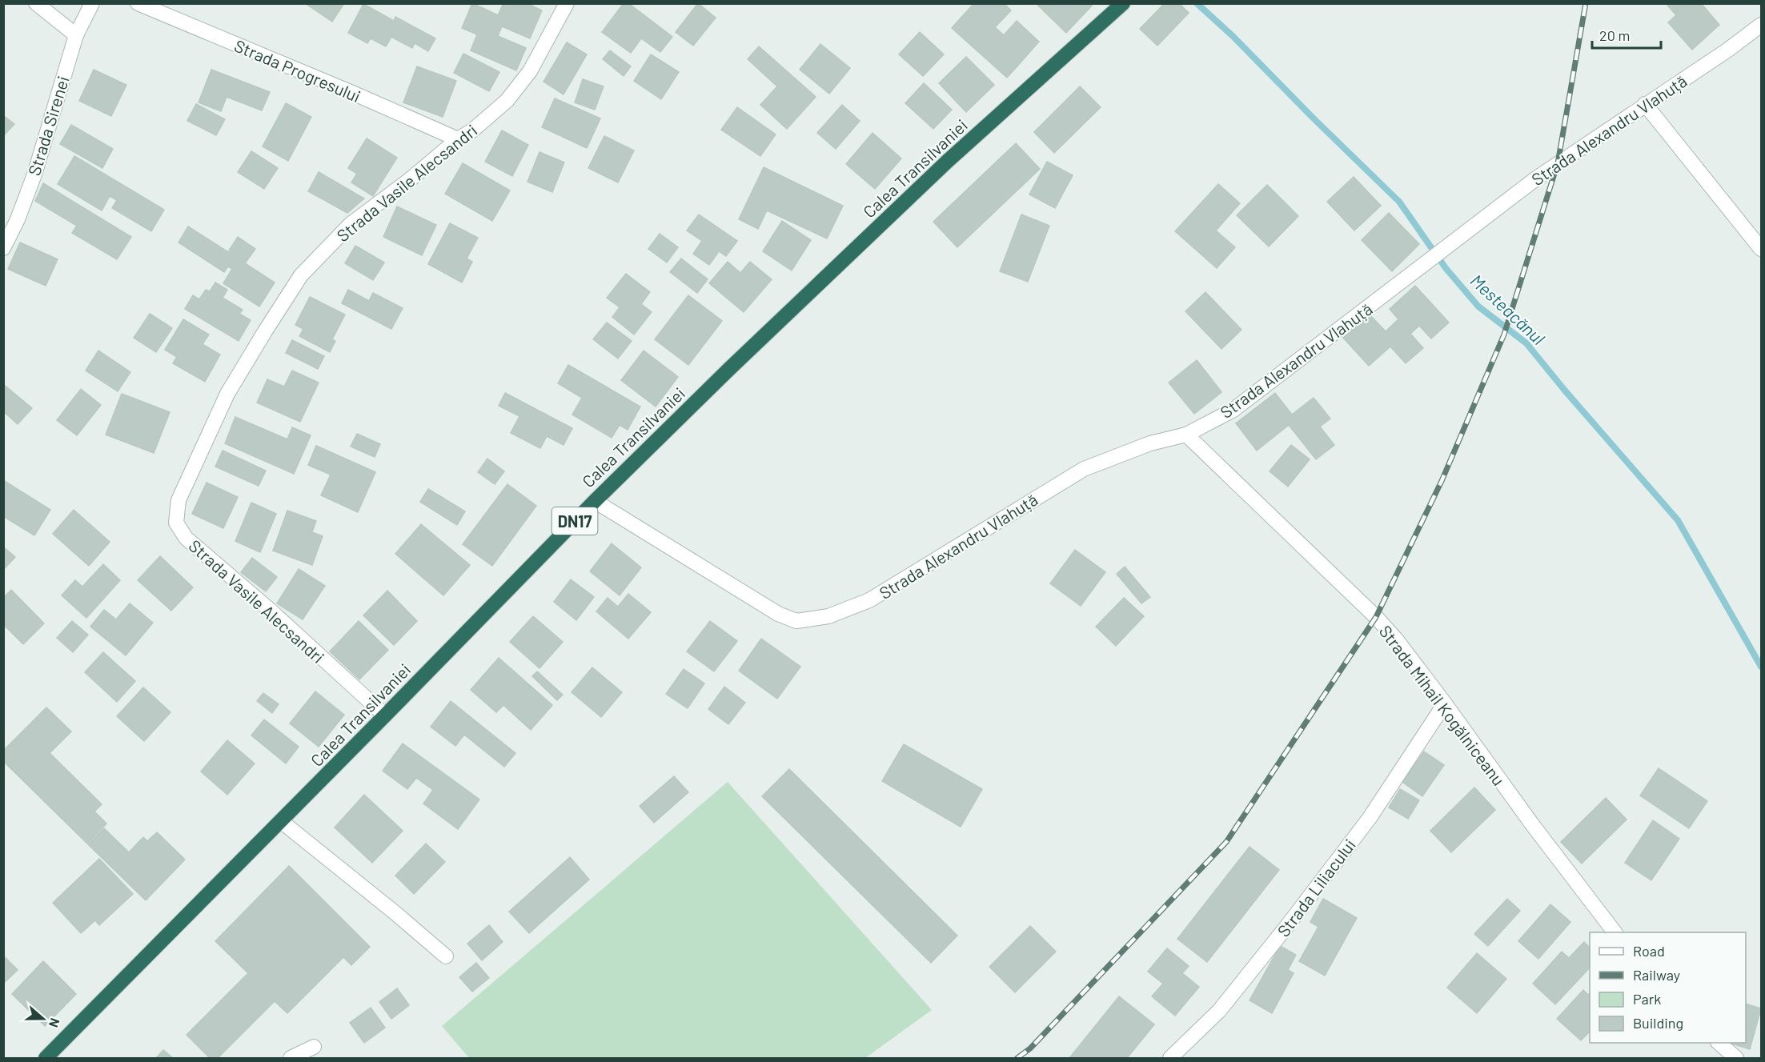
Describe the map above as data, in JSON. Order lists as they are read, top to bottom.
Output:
{
  "streets": {
    "highway": ["Calea Transilvaniei", "DN17"],
    "street": [
      "Strada Progresului",
      "Strada Sirenei",
      "Strada Alexandru Vlahuță",
      "Strada Vasile Alecsandri",
      "Strada Mihail Kogălniceanu",
      "Strada Liliacului"
    ]
  },
  "crossings": [
    ["Strada Progresului", "Strada Vasile Alecsandri"],
    ["Strada Alexandru Vlahuță", "Calea Transilvaniei"],
    ["Strada Alexandru Vlahuță", "Strada Mihail Kogălniceanu"],
    ["Calea Transilvaniei", "Strada Vasile Alecsandri"],
    ["Strada Mihail Kogălniceanu", "Strada Liliacului"]
  ],
  "water": ["Mesteacănul"],
  "legend": [
    "Road",
    "Railway",
    "Park",
    "Building"
  ],
  "scale_bar": "20 m",
  "north": "right"
}
